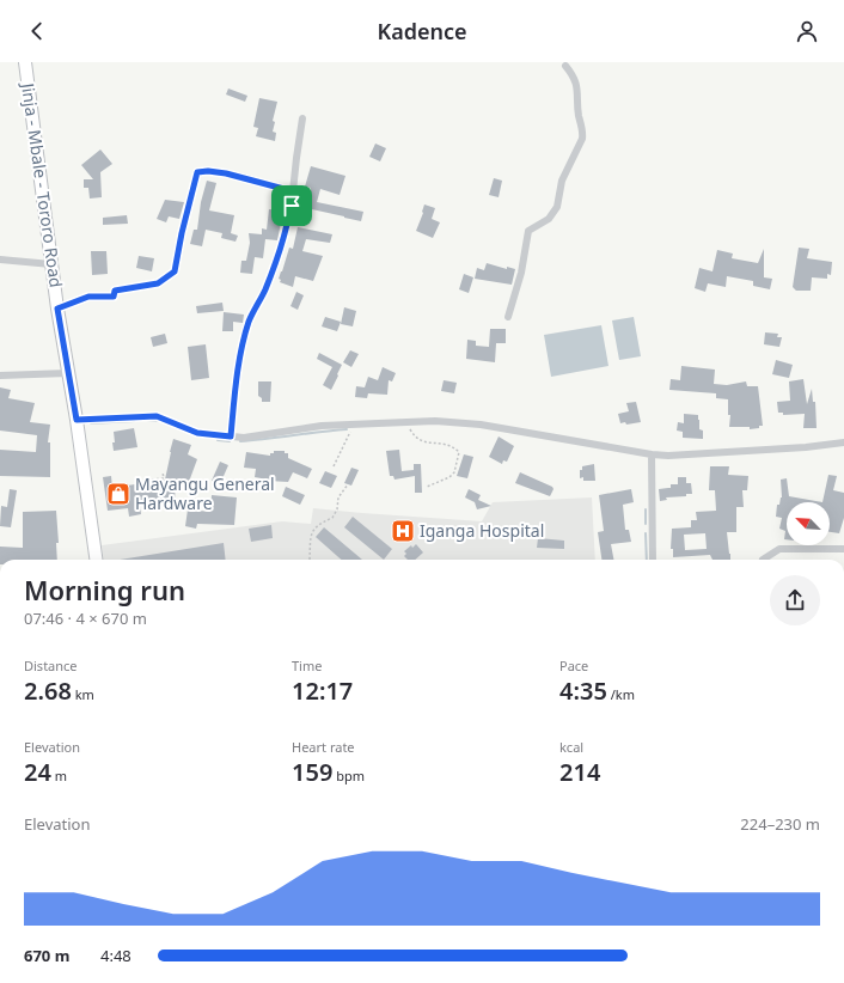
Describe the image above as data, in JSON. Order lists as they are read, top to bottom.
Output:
{
  "streets": {
    "main road": ["Jinja - Mbale - Tororo Road"]
  },
  "places": {
    "shop": ["Mayangu General Hardware"],
    "hospital": ["Iganga Hospital"]
  },
  "north": "top left",
  "page": {
    "header": "Kadence",
    "heading": ["Morning run", "07:46 · 4 × 670 m"],
    "stats": [
      ["Distance", "2.68 km"],
      ["Time", "12:17"],
      ["Pace", "4:35 /km"],
      ["Elevation", "24 m"],
      ["Heart rate", "159 bpm"],
      ["kcal", "214"]
    ],
    "chart": ["Elevation", "224–230 m"],
    "list": [
      {
        "name": "670 m",
        "note": "4:48"
      }
    ]
  }
}
